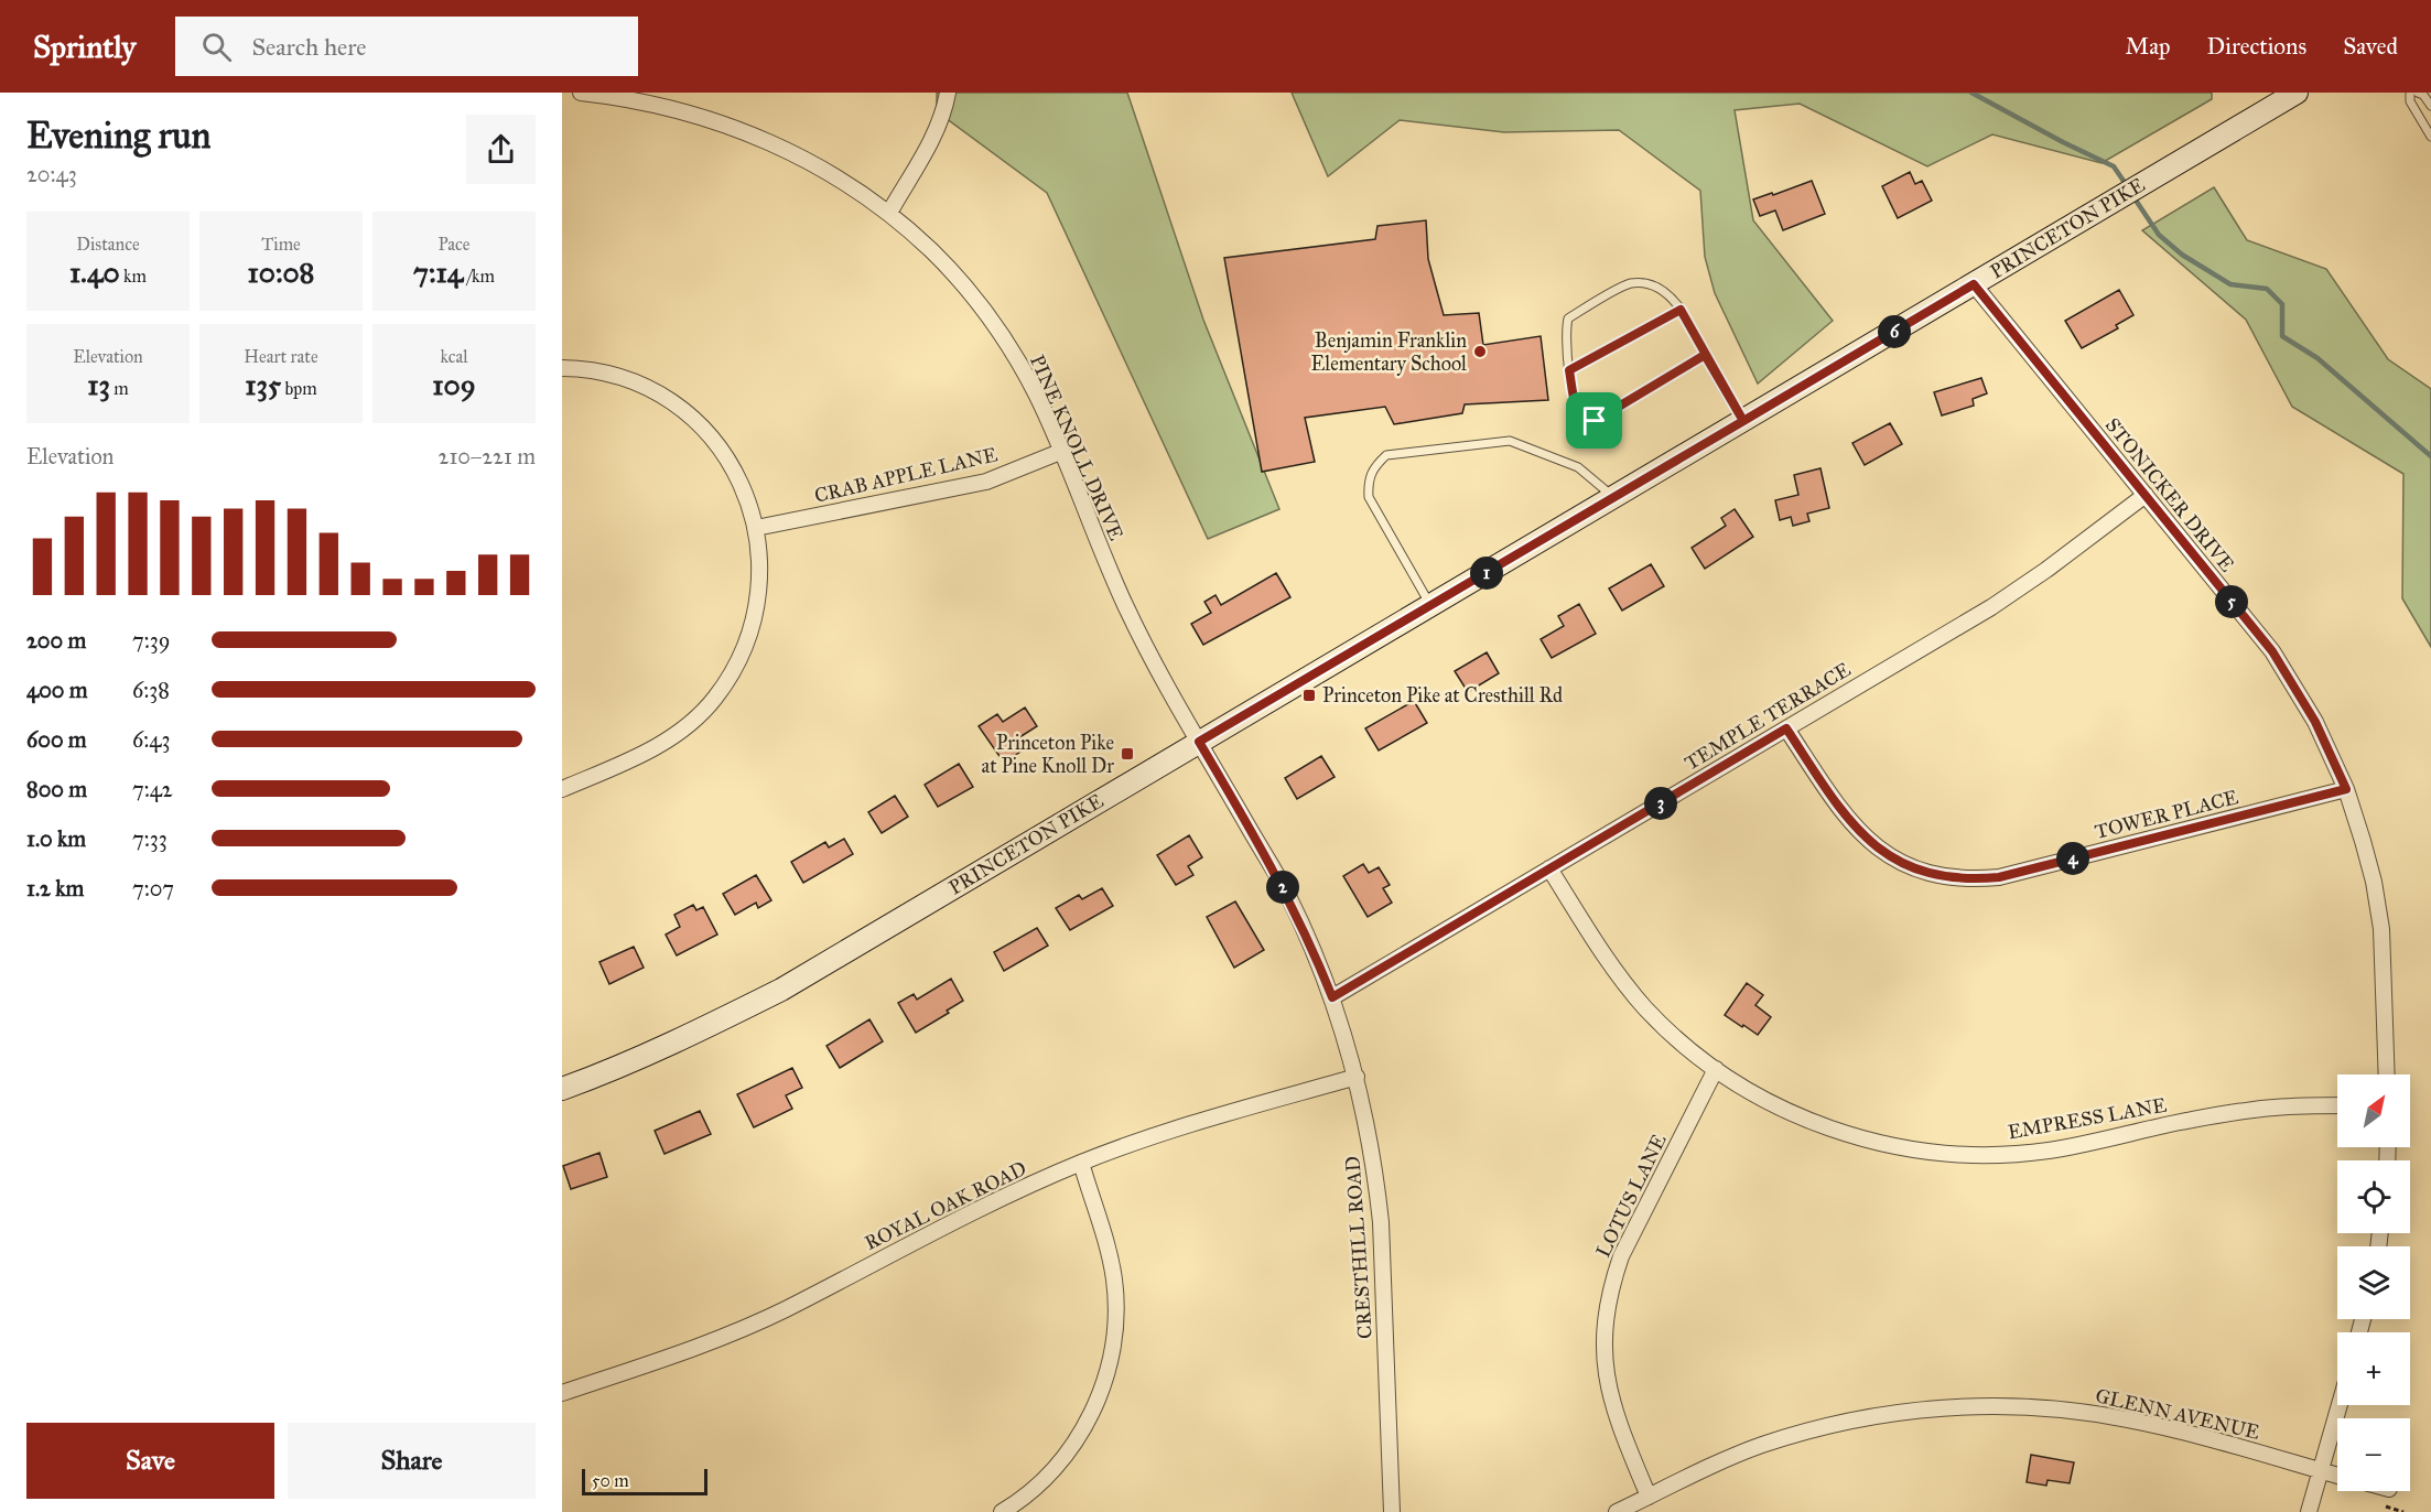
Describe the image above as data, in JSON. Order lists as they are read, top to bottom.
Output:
{
  "streets": {
    "main road": ["PRINCETON PIKE"],
    "street": [
      "PINE KNOLL DRIVE",
      "CRAB APPLE LANE",
      "STONICKER DRIVE",
      "TEMPLE TERRACE",
      "TOWER PLACE",
      "EMPRESS LANE",
      "LOTUS LANE",
      "ROYAL OAK ROAD",
      "CRESTHILL ROAD",
      "GLENN AVENUE"
    ]
  },
  "crossings": [
    ["PRINCETON PIKE", "PINE KNOLL DRIVE"],
    ["PRINCETON PIKE", "STONICKER DRIVE"],
    ["PRINCETON PIKE", "CRESTHILL ROAD"],
    ["PINE KNOLL DRIVE", "CRAB APPLE LANE"],
    ["PINE KNOLL DRIVE", "CRESTHILL ROAD"],
    ["STONICKER DRIVE", "TEMPLE TERRACE"],
    ["STONICKER DRIVE", "TOWER PLACE"],
    ["TEMPLE TERRACE", "TOWER PLACE"],
    ["TEMPLE TERRACE", "EMPRESS LANE"],
    ["TEMPLE TERRACE", "CRESTHILL ROAD"],
    ["EMPRESS LANE", "LOTUS LANE"],
    ["LOTUS LANE", "GLENN AVENUE"],
    ["ROYAL OAK ROAD", "CRESTHILL ROAD"]
  ],
  "places": {
    "other": ["Benjamin Franklin Elementary School"],
    "transit": ["Princeton Pike at Cresthill Rd", "Princeton Pike at Pine Knoll Dr"]
  },
  "scale_bar": "50 m",
  "north": "top right",
  "page": {
    "header": "Sprintly",
    "search": "Search here",
    "nav": ["Map", "Directions", "Saved"],
    "heading": ["Evening run", "20:43"],
    "stats": [
      ["Distance", "1.40 km"],
      ["Time", "10:08"],
      ["Pace", "7:14 /km"],
      ["Elevation", "13 m"],
      ["Heart rate", "135 bpm"],
      ["kcal", "109"]
    ],
    "pins": [
      "6",
      "1",
      "5",
      "3",
      "4",
      "2"
    ],
    "chart": ["Elevation", "210–221 m"],
    "list": [
      {
        "name": "200 m",
        "note": "7:39"
      },
      {
        "name": "400 m",
        "note": "6:38"
      },
      {
        "name": "600 m",
        "note": "6:43"
      },
      {
        "name": "800 m",
        "note": "7:42"
      },
      {
        "name": "1.0 km",
        "note": "7:33"
      },
      {
        "name": "1.2 km",
        "note": "7:07"
      }
    ],
    "map_buttons": ["+", "−"],
    "buttons": ["Save", "Share"],
    "scale": "50 m"
  }
}
